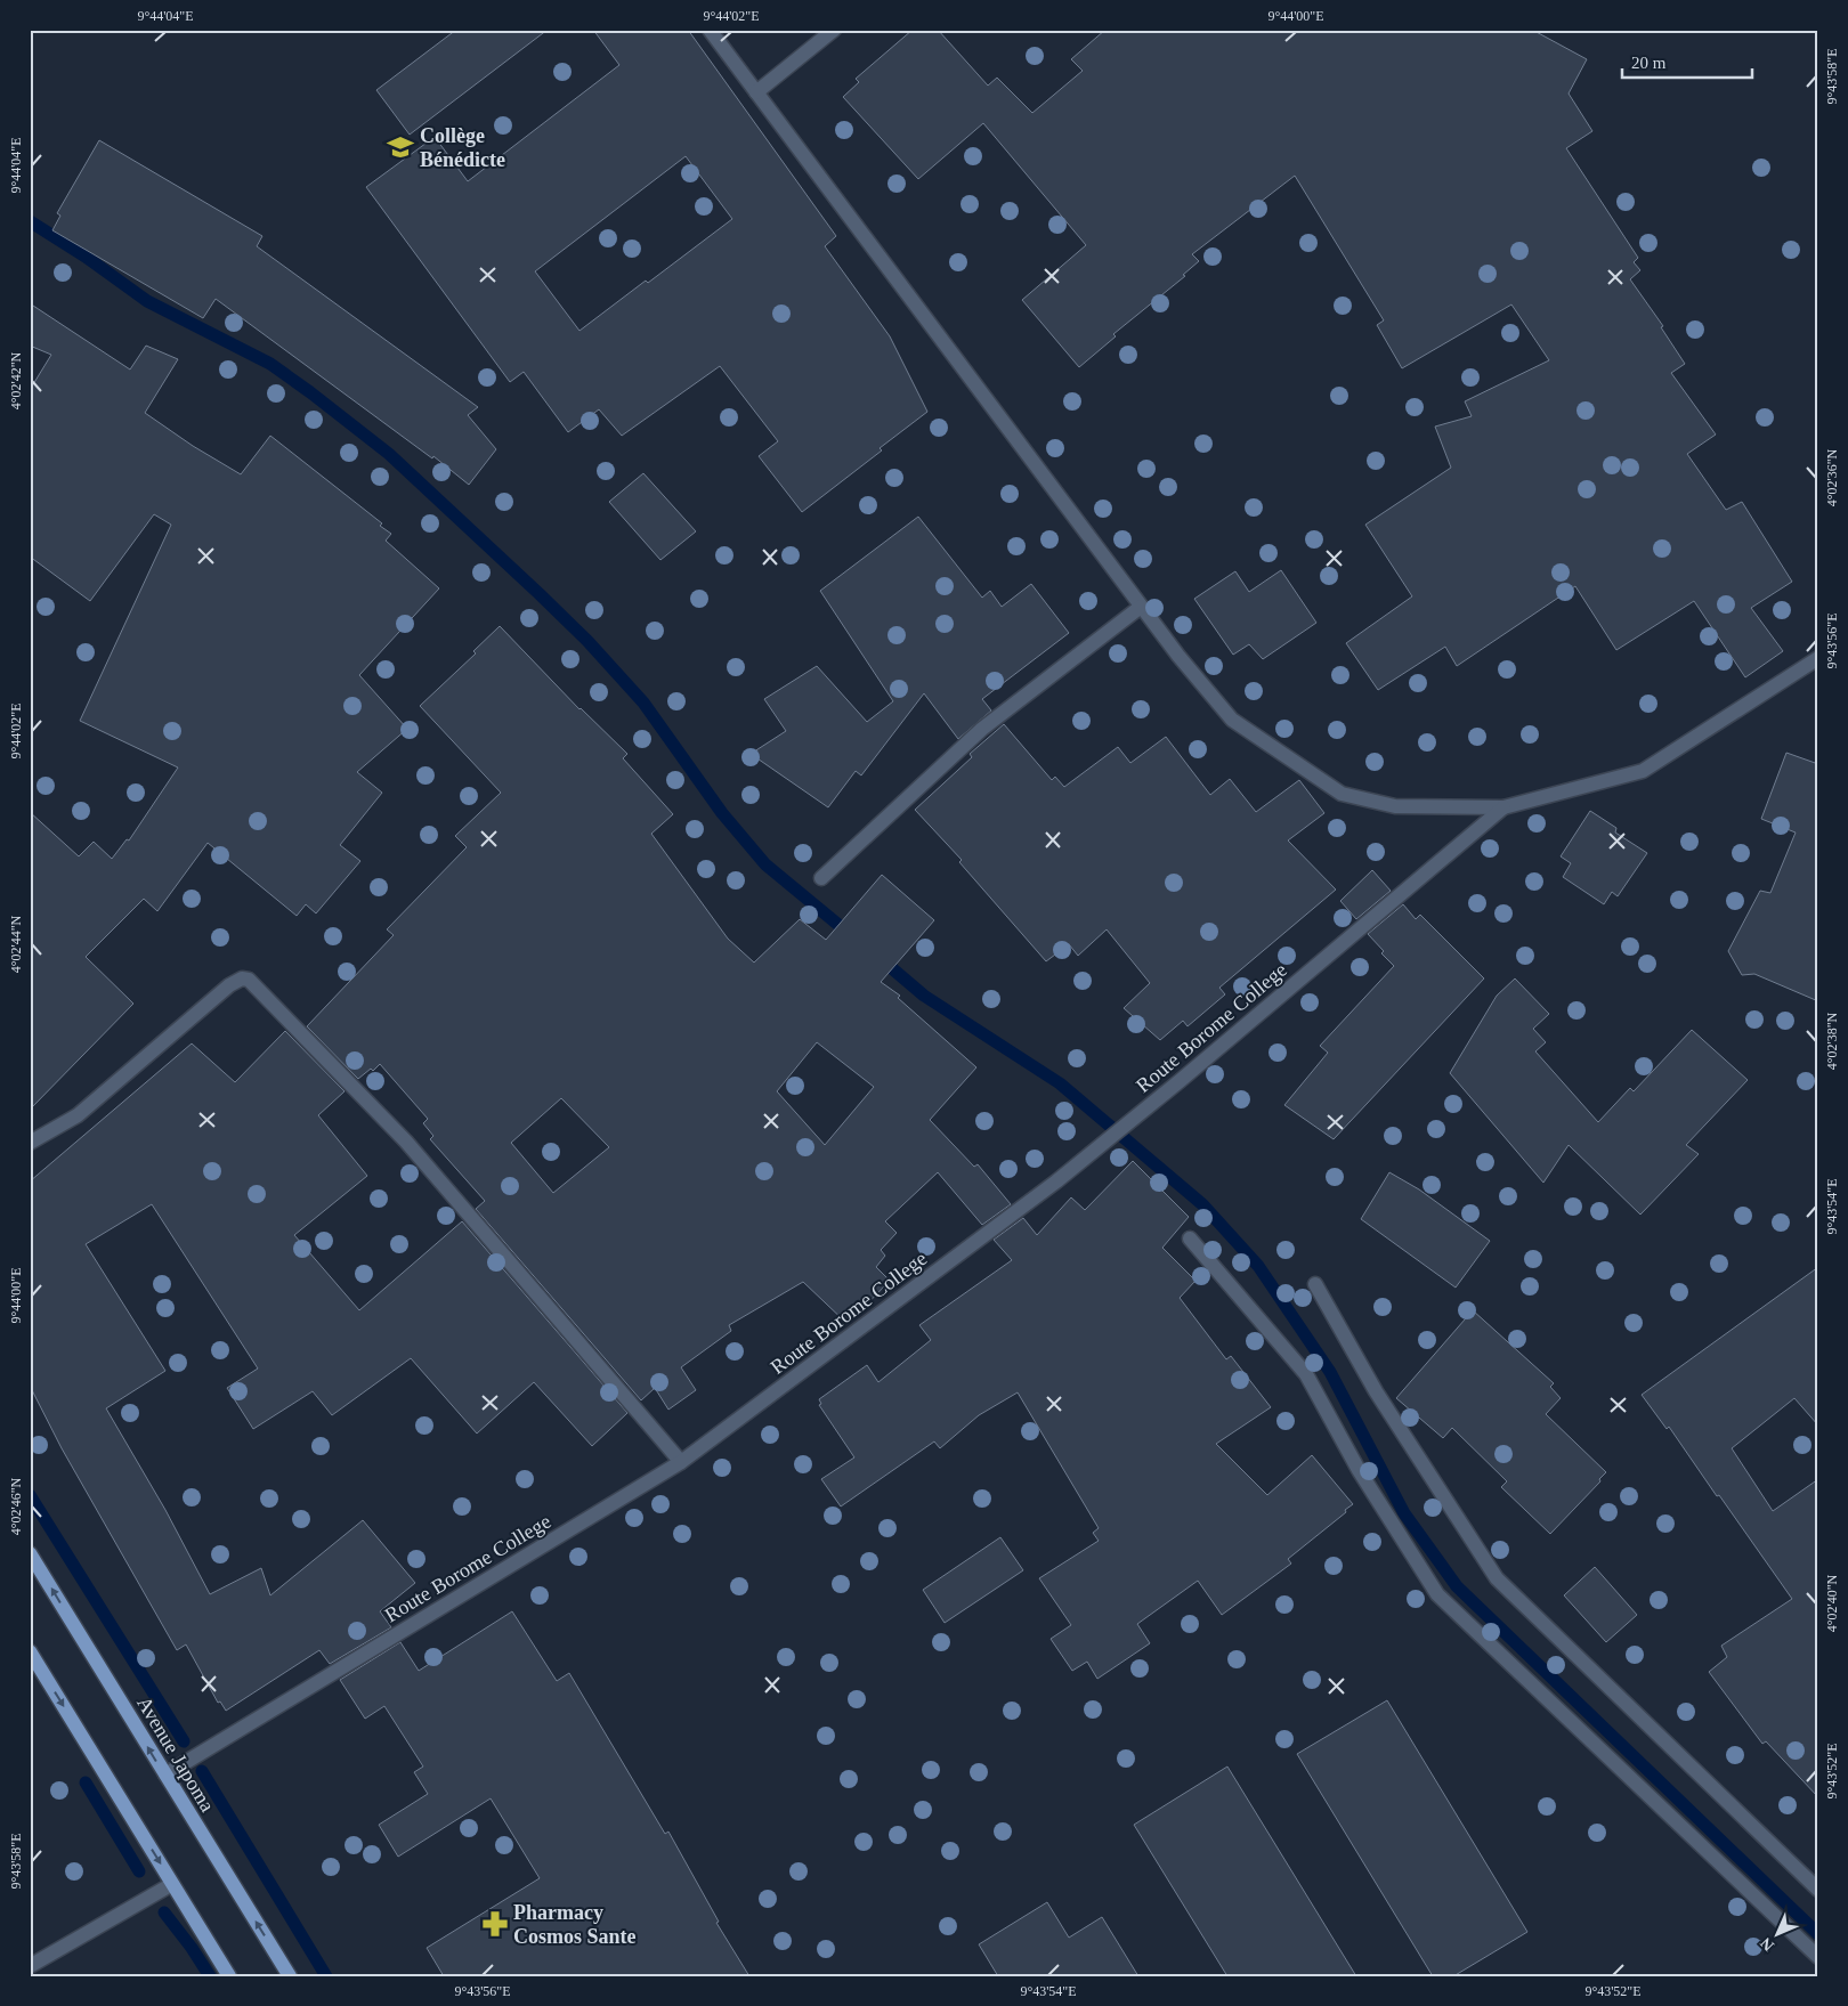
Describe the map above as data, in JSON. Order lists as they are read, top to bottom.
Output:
{
  "streets": {
    "main road": ["Avenue Japoma"],
    "street": ["Route Borome College"]
  },
  "crossings": [
    ["Route Borome College", "Avenue Japoma"]
  ],
  "places": {
    "school or university": ["Collège Bénédicte"],
    "pharmacy": ["Pharmacy Cosmos Sante"]
  },
  "scale_bar": "20 m",
  "north": "bottom left",
  "coordinates": [
    "9°44'04\"E",
    "9°44'02\"E",
    "9°44'00\"E",
    "9°43'58\"E",
    "4°02'42\"N",
    "4°02'36\"N",
    "9°43'56\"E",
    "4°02'44\"N",
    "4°02'38\"N",
    "9°43'54\"E",
    "4°02'46\"N",
    "4°02'40\"N",
    "9°43'52\"E"
  ]
}
